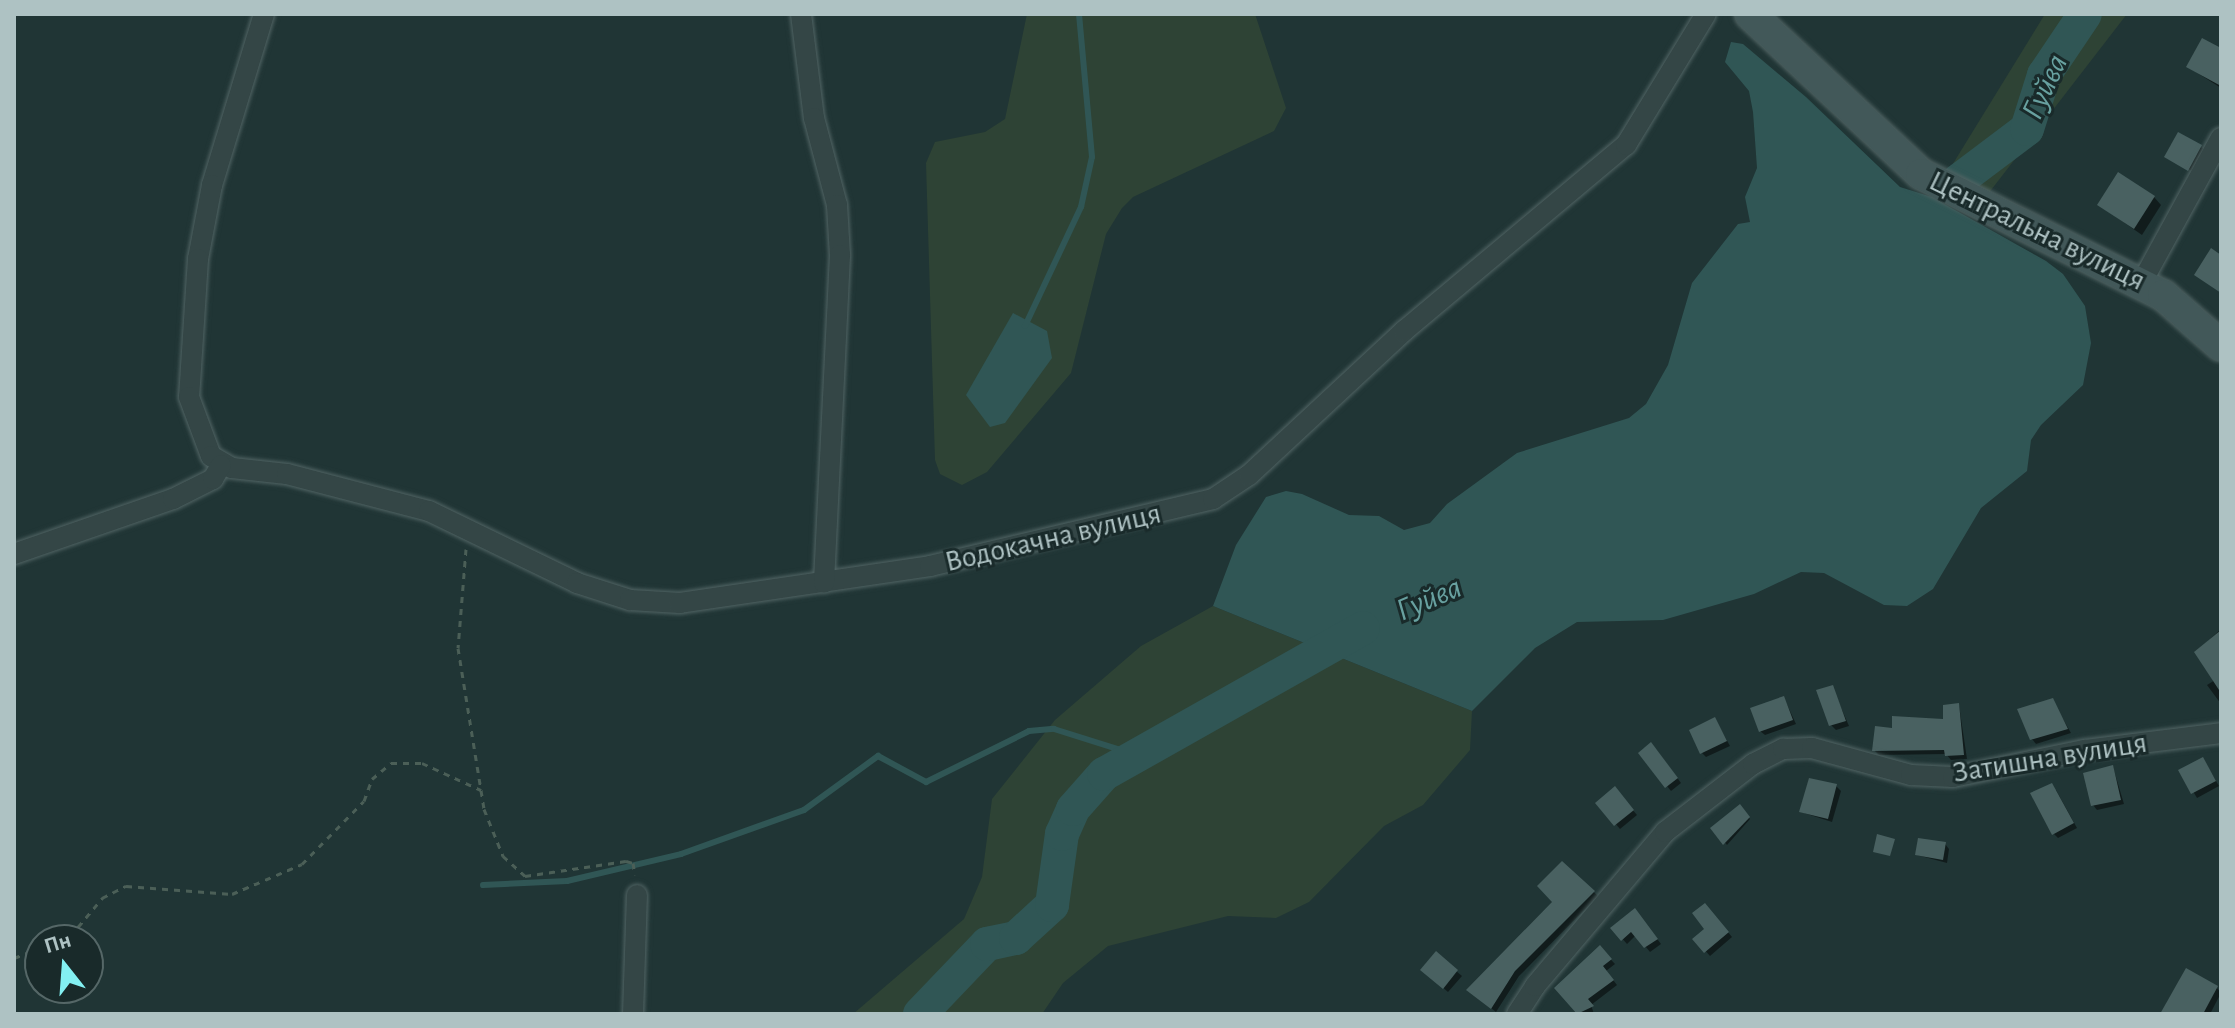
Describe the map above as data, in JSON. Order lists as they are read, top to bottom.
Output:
{
  "streets": {
    "street": ["Центральна вулиця", "Водокачна вулиця", "Затишна вулиця"]
  },
  "water": ["Гуйва"],
  "north": "top"
}
